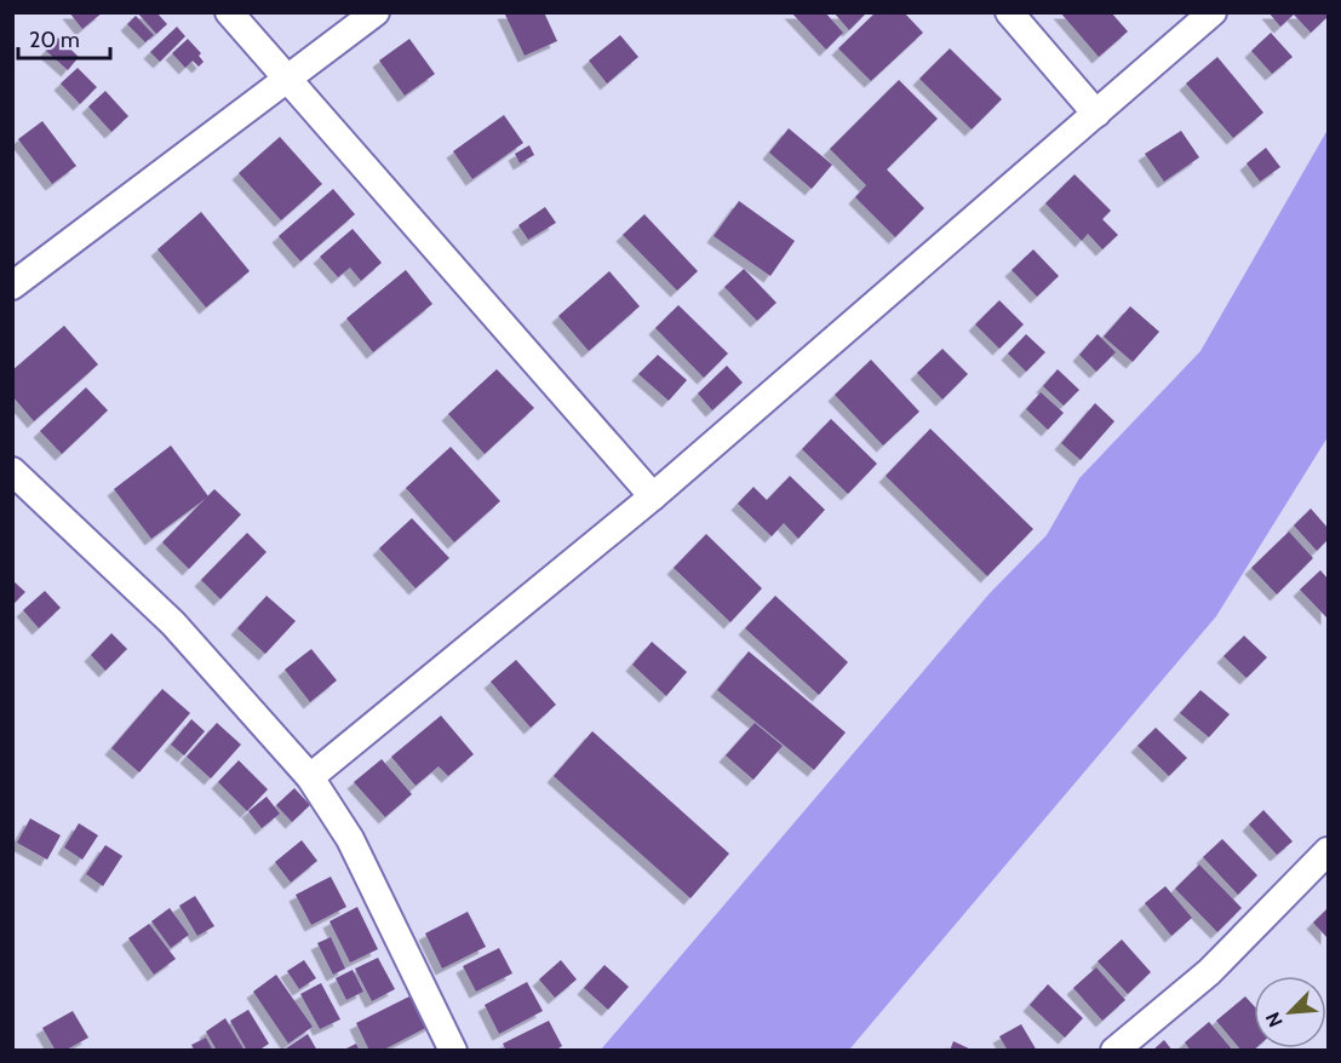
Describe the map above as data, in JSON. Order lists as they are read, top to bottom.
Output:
{
  "scale_bar": "20 m",
  "north": "bottom left"
}
